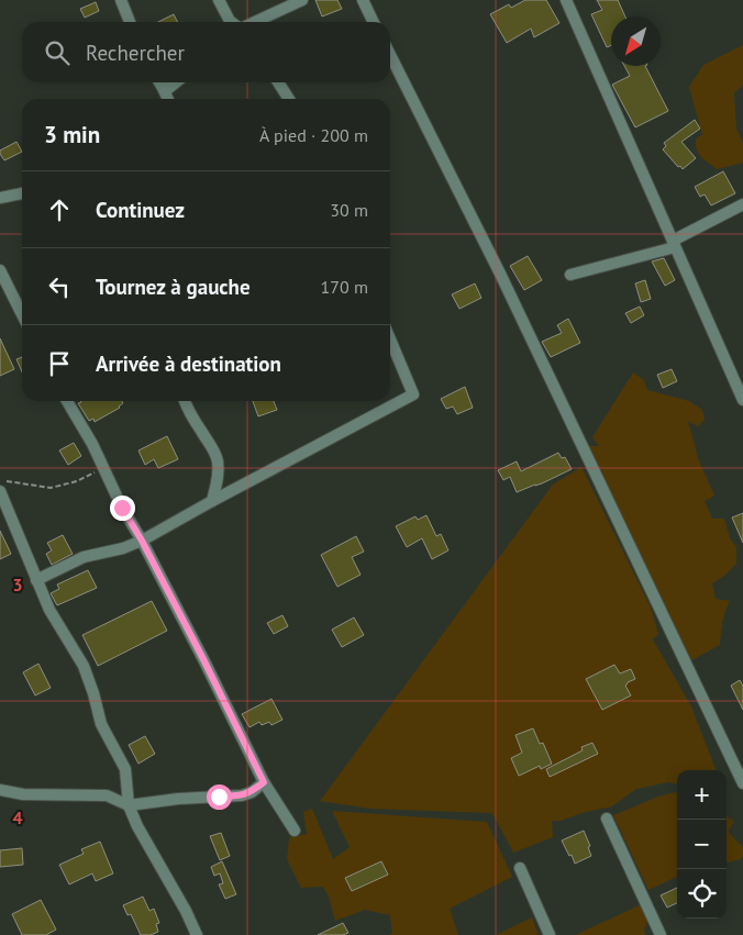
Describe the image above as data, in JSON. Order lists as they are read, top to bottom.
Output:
{
  "north": "bottom left",
  "page": {
    "search": "Rechercher",
    "heading": ["3 min", "À pied · 200 m"],
    "list": [
      ["Continuez", "30 m"],
      ["Tournez à gauche", "170 m"],
      "Arrivée à destination"
    ],
    "map_buttons": ["+", "−"]
  },
  "grid": {
    "rows": ["3", "4"]
  }
}
